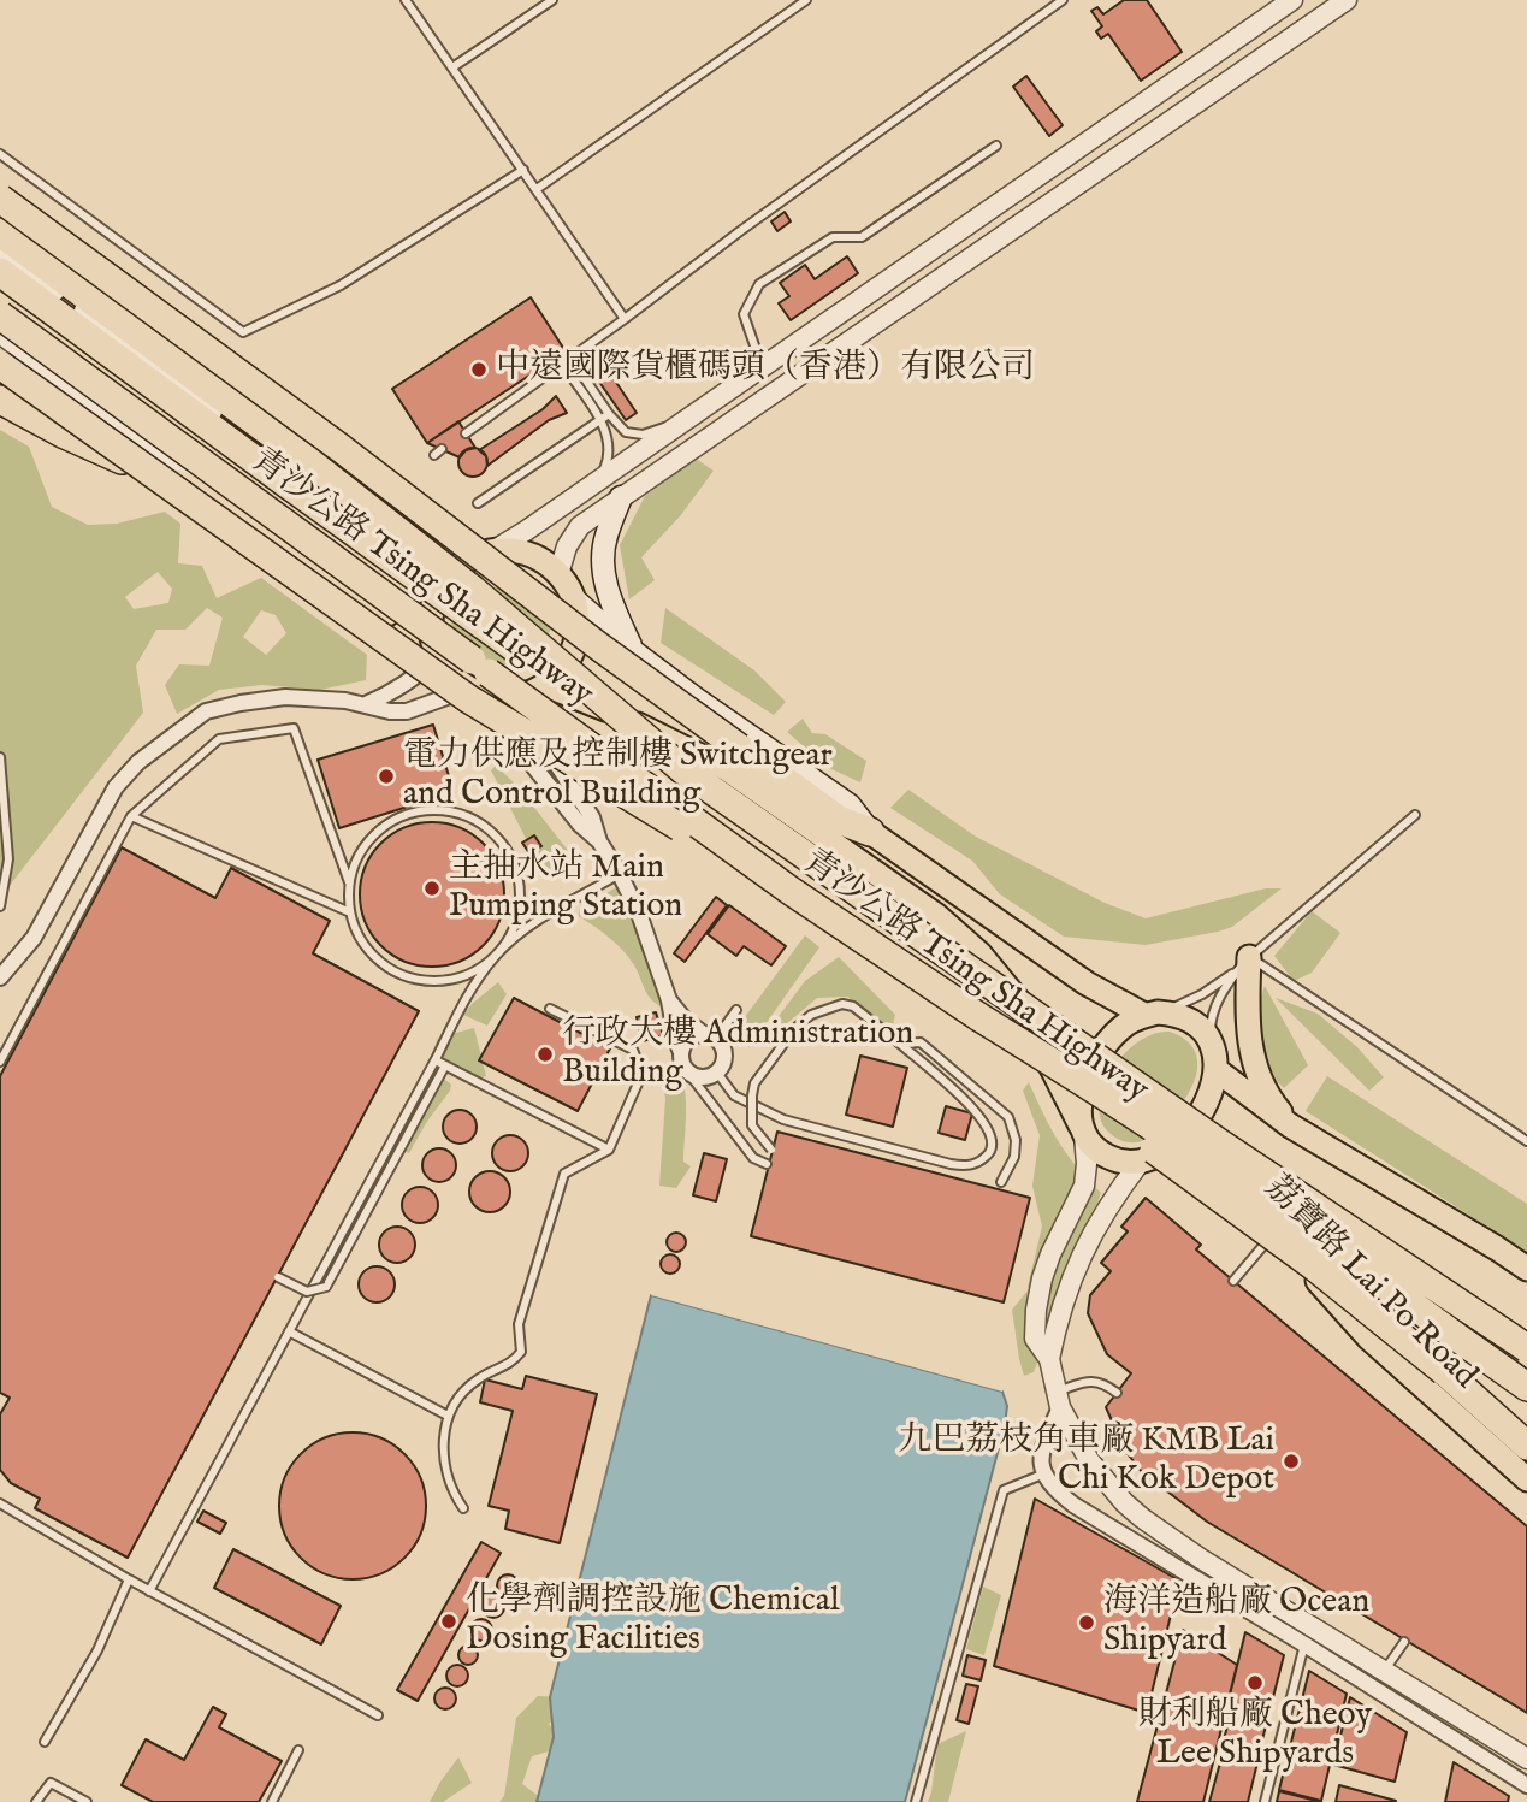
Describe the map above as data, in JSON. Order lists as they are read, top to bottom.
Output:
{
  "streets": {
    "highway": ["青沙公路 Tsing Sha Highway"],
    "main road": ["荔寶路 Lai Po Road"]
  },
  "places": [
    "中遠國際貨櫃碼頭（香港）有限公司",
    "電力供應及控制樓 Switchgear and Control Building",
    "主抽水站 Main Pumping Station",
    "行政大樓 Administration Building",
    "九巴荔枝角車廠 KMB Lai Chi Kok Depot",
    "化學劑調控設施 Chemical Dosing Facilities",
    "海洋造船廠 Ocean Shipyard",
    "財利船廠 Cheoy Lee Shipyards"
  ]
}
